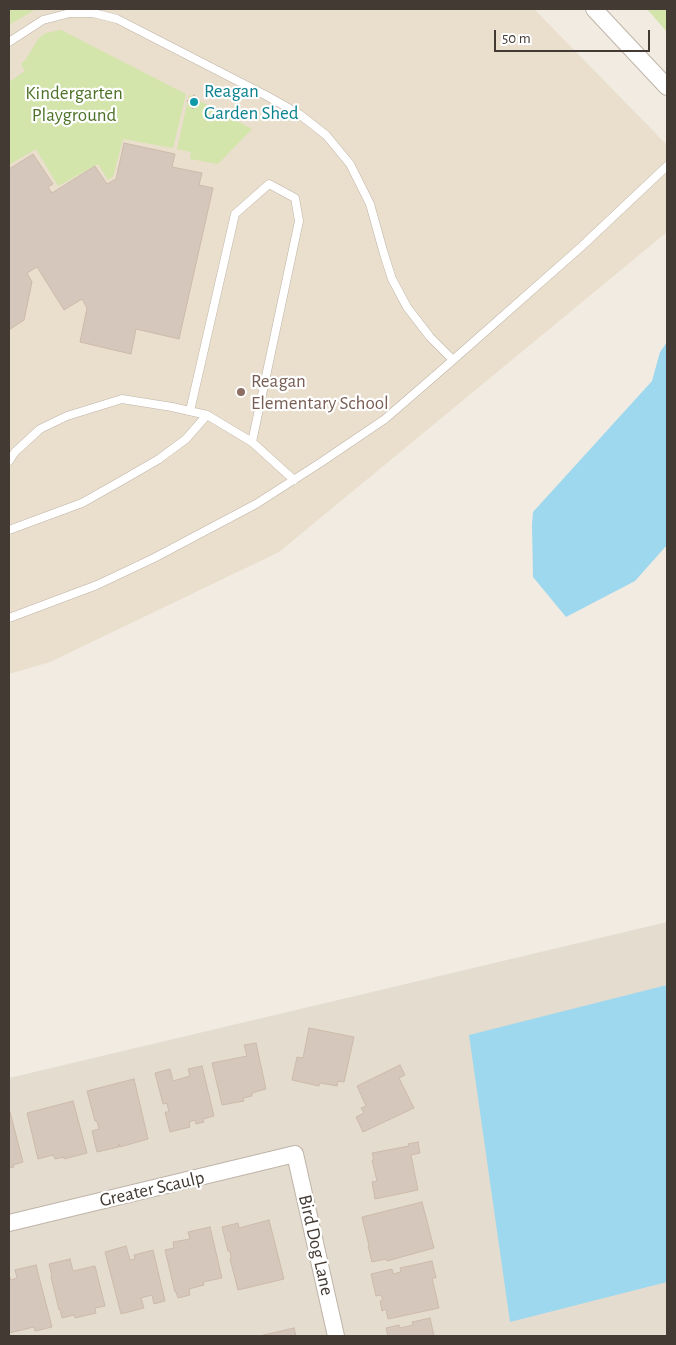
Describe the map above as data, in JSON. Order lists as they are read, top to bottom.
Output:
{
  "streets": {
    "street": ["Greater Scaulp", "Bird Dog Lane"]
  },
  "crossings": [
    ["Greater Scaulp", "Bird Dog Lane"]
  ],
  "parks": ["Kindergarten Playground"],
  "places": ["Reagan Garden Shed", "Reagan Elementary School"],
  "scale_bar": "50 m"
}
